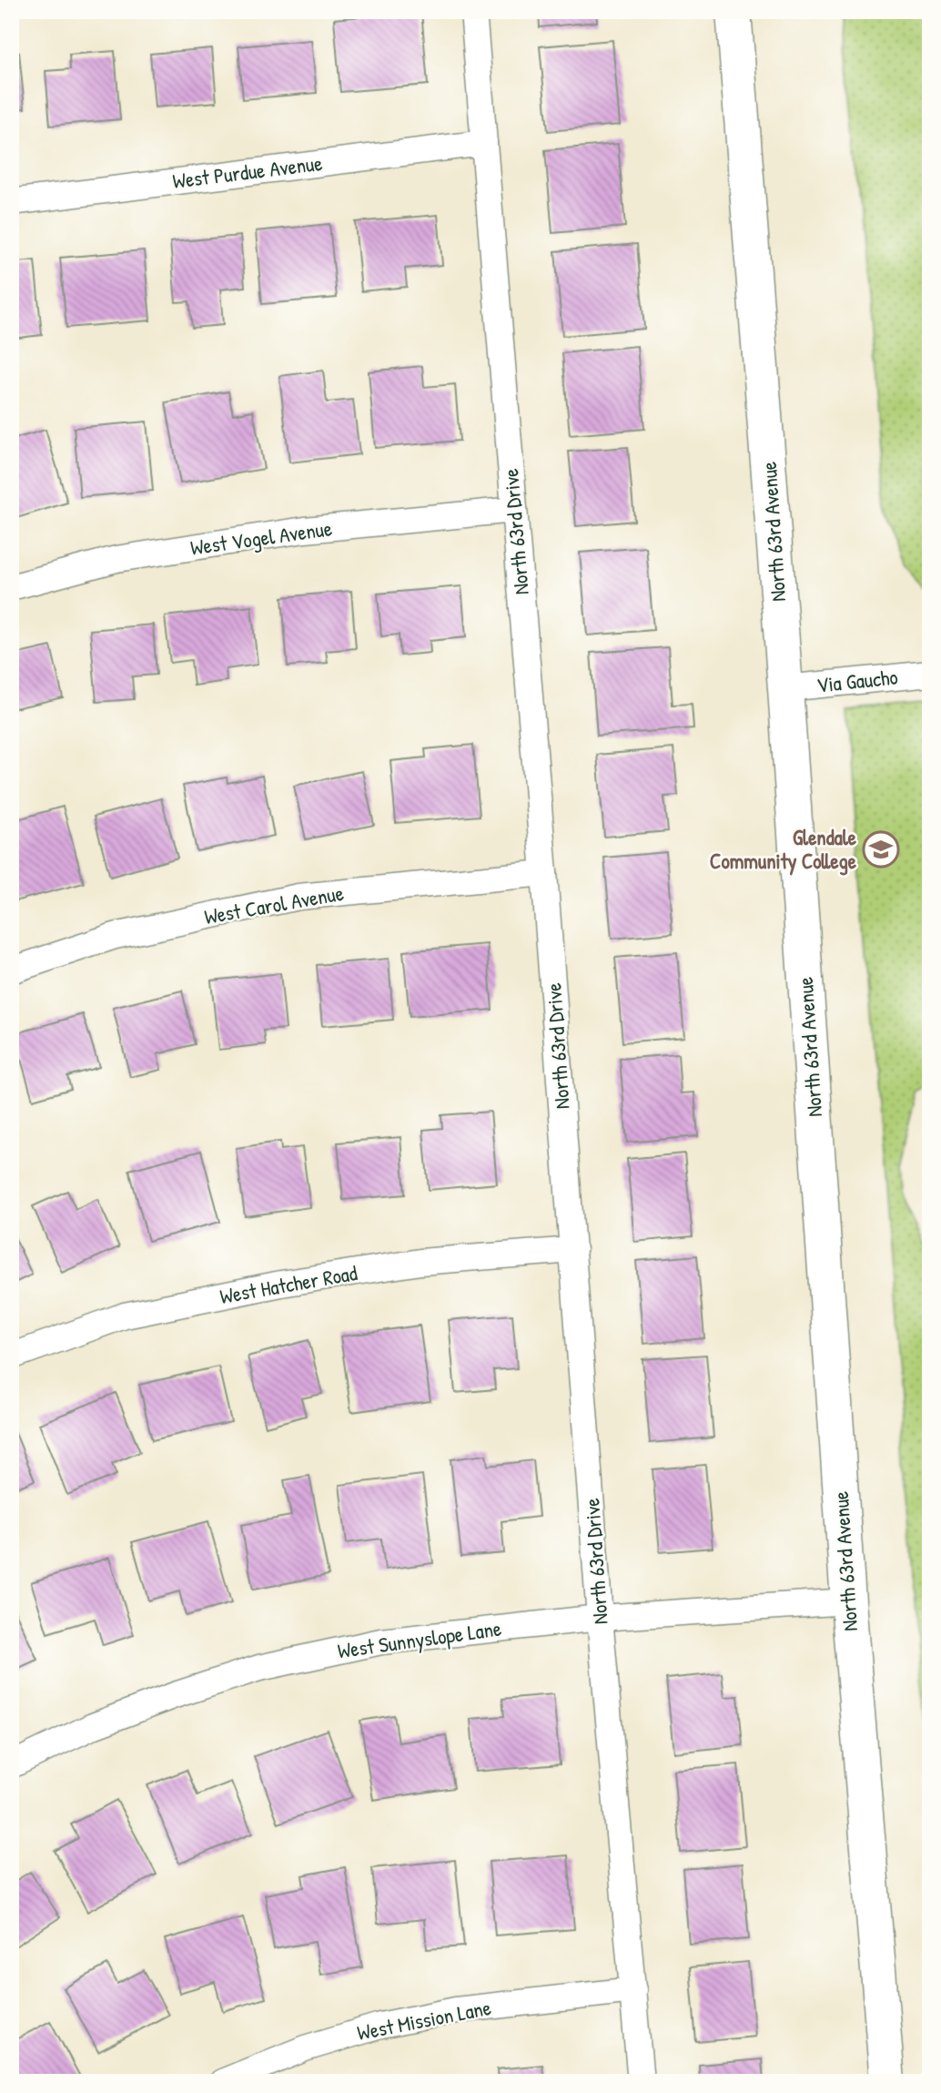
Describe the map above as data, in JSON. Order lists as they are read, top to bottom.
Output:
{
  "streets": {
    "street": [
      "West Purdue Avenue",
      "North 63rd Drive",
      "North 63rd Avenue",
      "West Vogel Avenue",
      "Via Gaucho",
      "West Carol Avenue",
      "West Hatcher Road",
      "West Sunnyslope Lane",
      "West Mission Lane"
    ]
  },
  "crossings": [
    ["West Purdue Avenue", "North 63rd Drive"],
    ["North 63rd Drive", "West Vogel Avenue"],
    ["North 63rd Drive", "West Carol Avenue"],
    ["North 63rd Drive", "West Hatcher Road"],
    ["North 63rd Drive", "West Sunnyslope Lane"],
    ["North 63rd Drive", "West Mission Lane"],
    ["North 63rd Avenue", "Via Gaucho"],
    ["North 63rd Avenue", "West Sunnyslope Lane"]
  ],
  "places": {
    "school or university": ["Glendale Community College"]
  }
}
